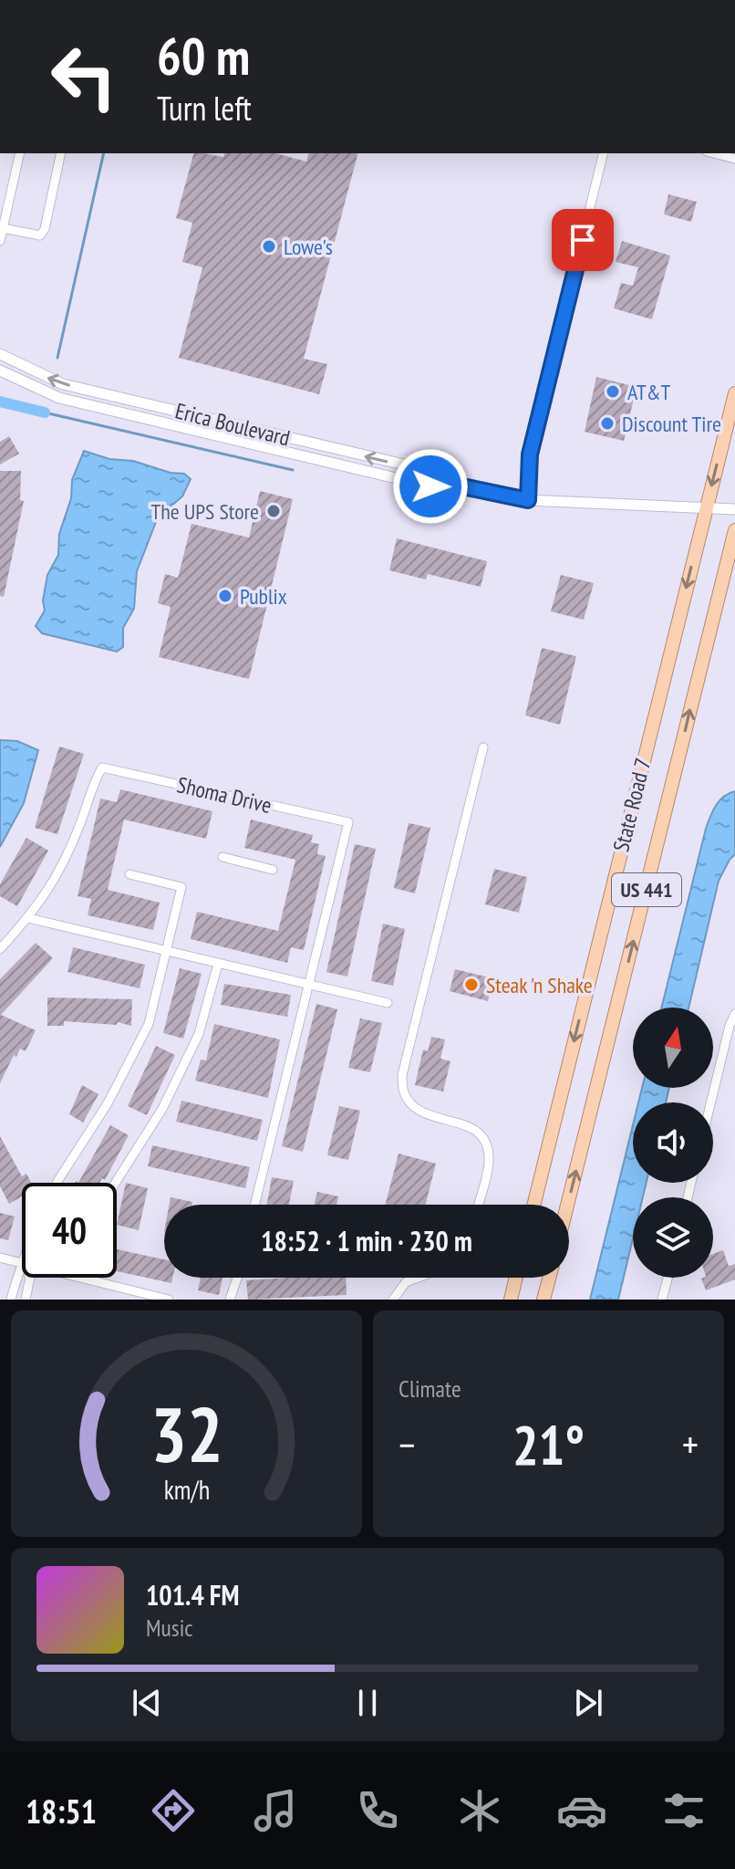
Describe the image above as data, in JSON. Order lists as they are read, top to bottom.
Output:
{
  "streets": {
    "main road": ["State Road 7", "US 441"],
    "street": ["Erica Boulevard", "Shoma Drive"]
  },
  "crossings": [
    ["Erica Boulevard", "State Road 7"]
  ],
  "places": [
    "Lowe's",
    "AT&T",
    "Discount Tire",
    "The UPS Store",
    "Publix",
    "Steak 'n Shake"
  ],
  "north": "top",
  "page": {
    "turn": ["60 m", "Turn left"],
    "limit": "40",
    "trip": "18:52 · 1 min · 230 m",
    "tile": "Climate",
    "heat": ["−", "21°", "+"],
    "song": ["101.4 FM", "Music"],
    "tabs": "18:51",
    "gauge": ["32", "km/h"]
  }
}
